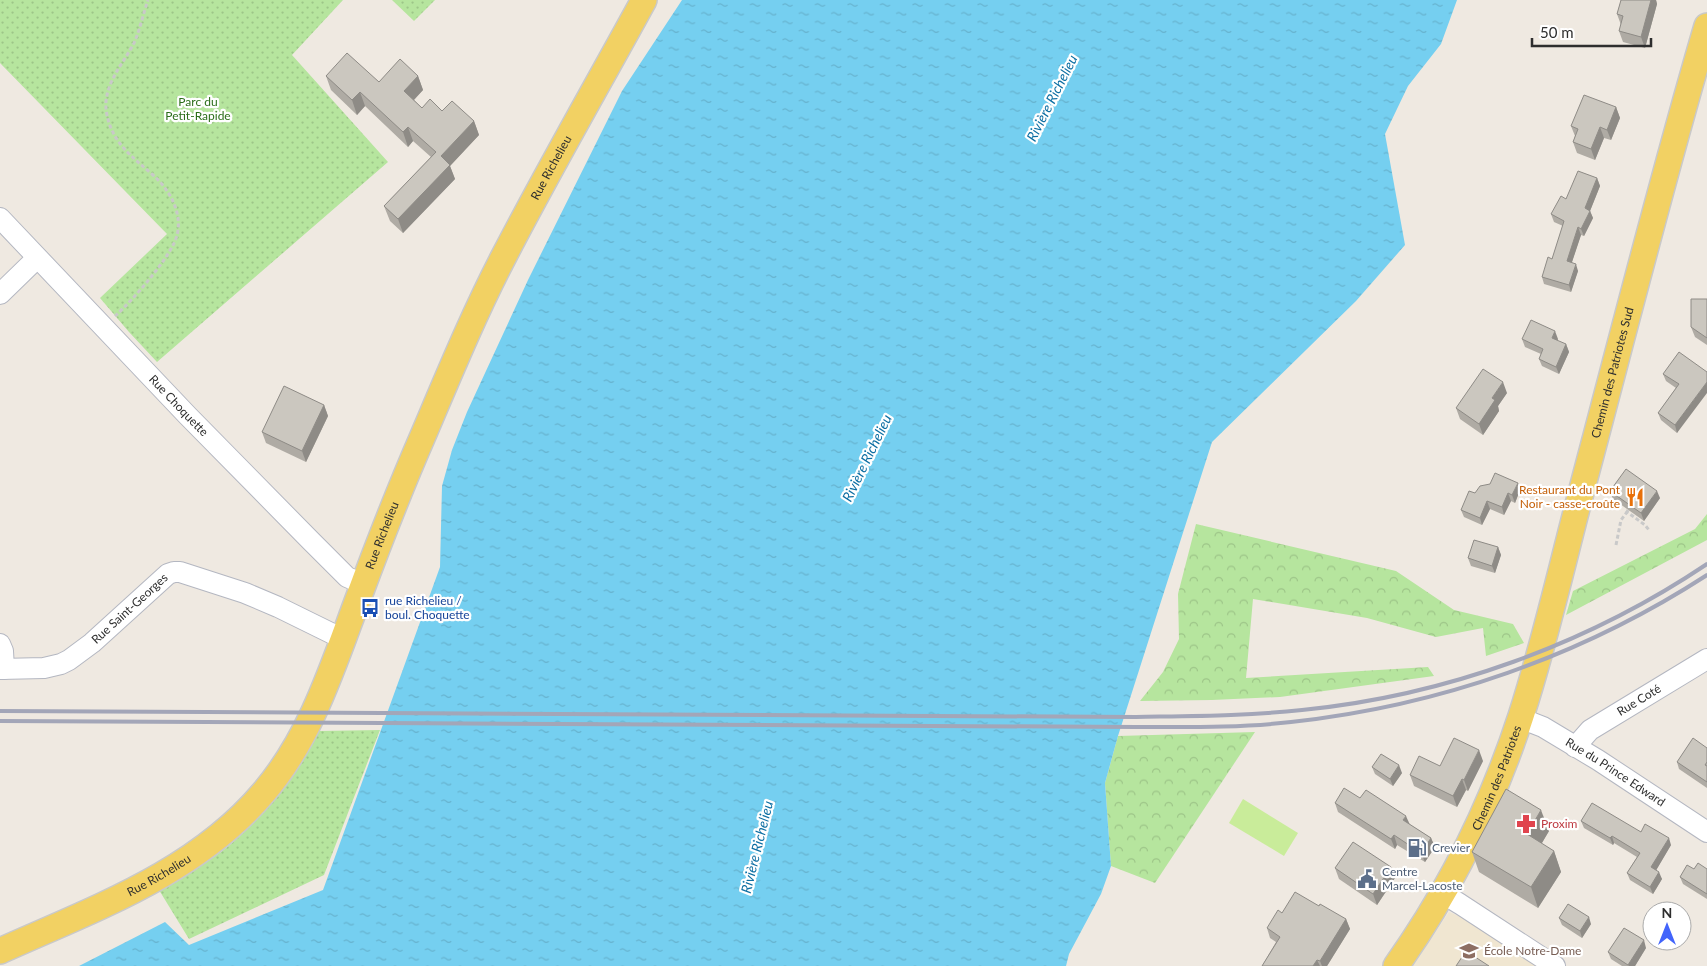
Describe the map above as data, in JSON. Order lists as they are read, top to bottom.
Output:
{
  "streets": {
    "main road": ["Rue Richelieu", "Chemin des Patriotes Sud", "Chemin des Patriotes"],
    "street": [
      "Rue Choquette",
      "Rue Saint-Georges",
      "Rue Coté",
      "Rue du Prince Edward"
    ]
  },
  "crossings": [
    ["Rue Richelieu", "Rue Choquette"],
    ["Rue Richelieu", "Rue Saint-Georges"],
    ["Chemin des Patriotes Sud", "Rue du Prince Edward"],
    ["Chemin des Patriotes Sud", "Chemin des Patriotes"],
    ["Rue Coté", "Rue du Prince Edward"],
    ["Rue du Prince Edward", "Chemin des Patriotes"]
  ],
  "water": ["Rivière Richelieu"],
  "parks": ["Parc du Petit-Rapide"],
  "places": {
    "restaurant": ["Restaurant du Pont Noir - casse-croûte"],
    "bus stop": ["rue Richelieu / boul. Choquette"],
    "pharmacy": ["Proxim"],
    "fuel station": ["Crevier"],
    "public building": ["Centre Marcel-Lacoste"],
    "school or university": ["École Notre-Dame"]
  },
  "scale_bar": "50 m",
  "north": "top"
}
